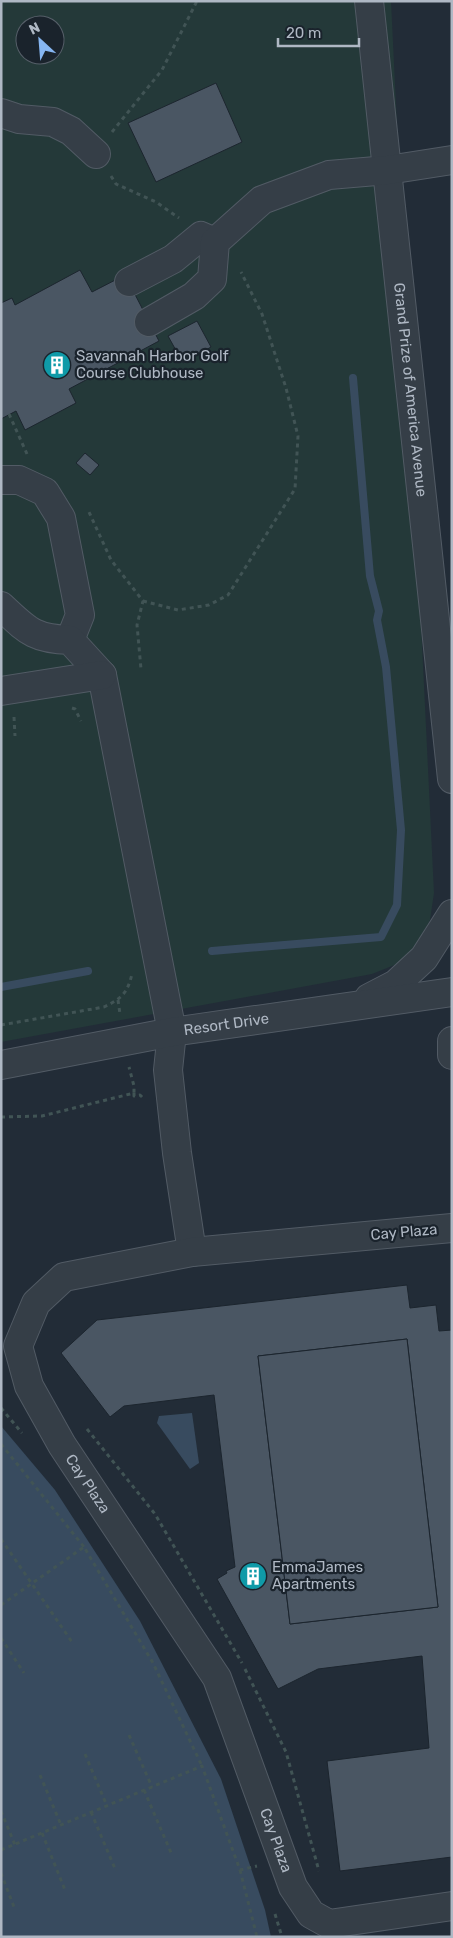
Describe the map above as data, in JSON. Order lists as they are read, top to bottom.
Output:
{
  "streets": {
    "street": ["Grand Prize of America Avenue", "Resort Drive", "Cay Plaza"]
  },
  "places": {
    "building": ["Savannah Harbor Golf Course Clubhouse", "EmmaJames Apartments"]
  },
  "scale_bar": "20 m",
  "north": "top left"
}
